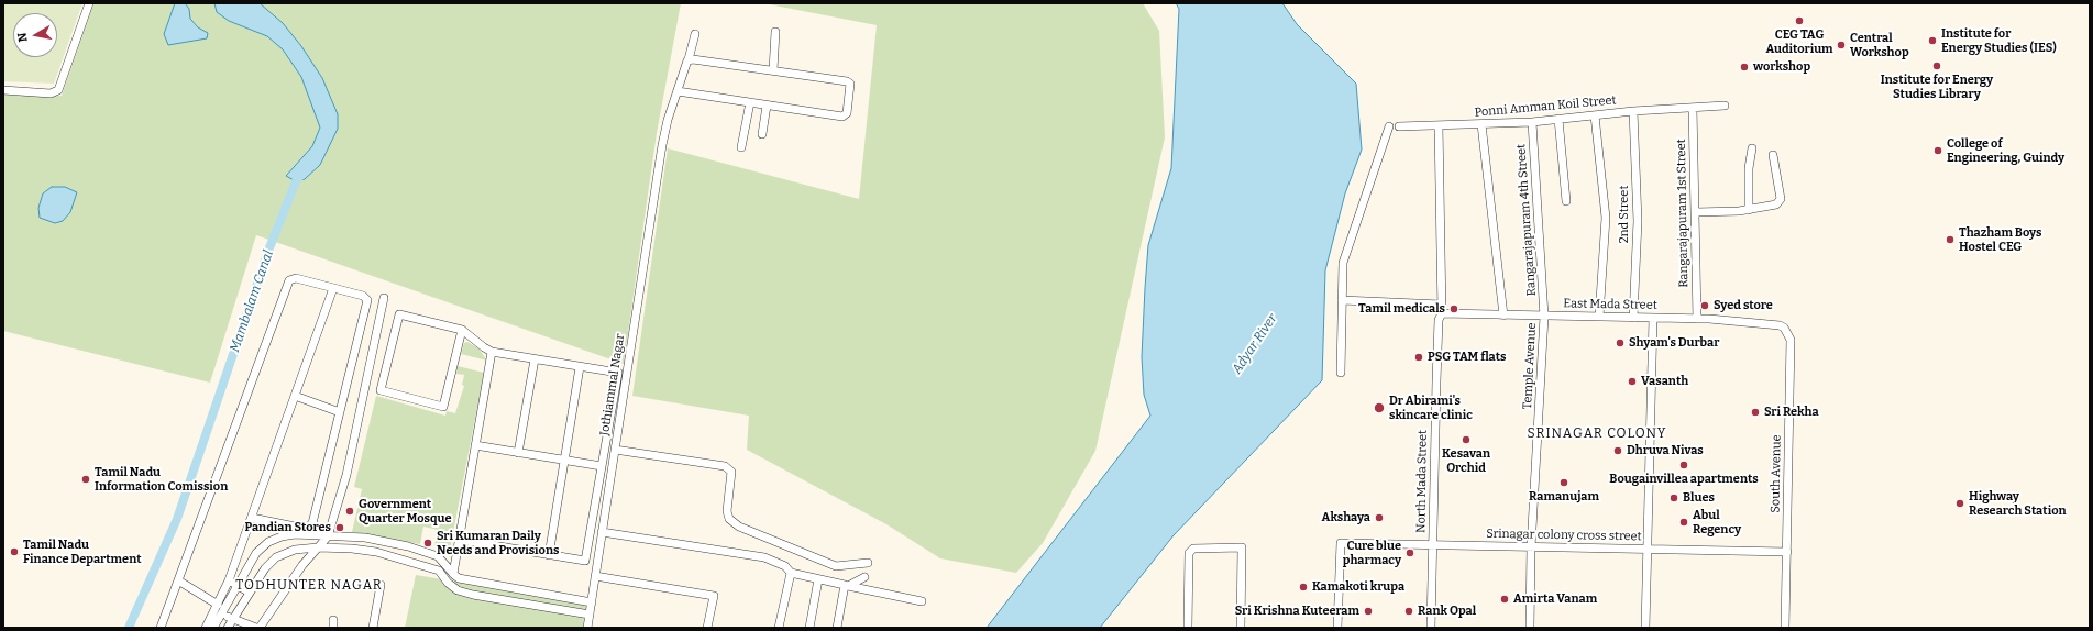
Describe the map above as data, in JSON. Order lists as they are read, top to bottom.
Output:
{
  "streets": {
    "street": [
      "Ponni Amman Koil Street",
      "Rangarajapuram 1st Street",
      "2nd Street",
      "Rangarajapuram 4th Street",
      "East Mada Street",
      "Temple Avenue",
      "Jothiammal Nagar",
      "South Avenue",
      "North Mada Street",
      "Srinagar colony cross street"
    ]
  },
  "crossings": [
    ["Ponni Amman Koil Street", "Rangarajapuram 1st Street"],
    ["Ponni Amman Koil Street", "2nd Street"],
    ["Ponni Amman Koil Street", "Rangarajapuram 4th Street"],
    ["Ponni Amman Koil Street", "North Mada Street"],
    ["Rangarajapuram 1st Street", "East Mada Street"],
    ["2nd Street", "East Mada Street"],
    ["Rangarajapuram 4th Street", "East Mada Street"],
    ["Rangarajapuram 4th Street", "Temple Avenue"],
    ["East Mada Street", "Temple Avenue"],
    ["East Mada Street", "South Avenue"],
    ["East Mada Street", "North Mada Street"],
    ["Temple Avenue", "Srinagar colony cross street"],
    ["South Avenue", "Srinagar colony cross street"],
    ["North Mada Street", "Srinagar colony cross street"]
  ],
  "districts": ["SRINAGAR COLONY", "TODHUNTER NAGAR"],
  "water": ["Mambalam Canal", "Adyar River"],
  "places": [
    "CEG TAG Auditorium",
    "Institute for Energy Studies (IES)",
    "Central Workshop",
    "Institute for Energy Studies Library",
    "workshop",
    "College of Engineering, Guindy",
    "Thazham Boys Hostel CEG",
    "Syed store",
    "Tamil medicals",
    "Shyam's Durbar",
    "PSG TAM flats",
    "Vasanth",
    "Dr Abirami's skincare clinic",
    "Sri Rekha",
    "Kesavan Orchid",
    "Dhruva Nivas",
    "Bougainvillea apartments",
    "Tamil Nadu Information Comission",
    "Ramanujam",
    "Blues",
    "Highway Research Station",
    "Government Quarter Mosque",
    "Akshaya",
    "Abul Regency",
    "Pandian Stores",
    "Sri Kumaran Daily Needs and Provisions",
    "Tamil Nadu Finance Department",
    "Cure blue pharmacy",
    "Kamakoti krupa",
    "Amirta Vanam",
    "Sri Krishna Kuteeram",
    "Rank Opal"
  ],
  "north": "left"
}
